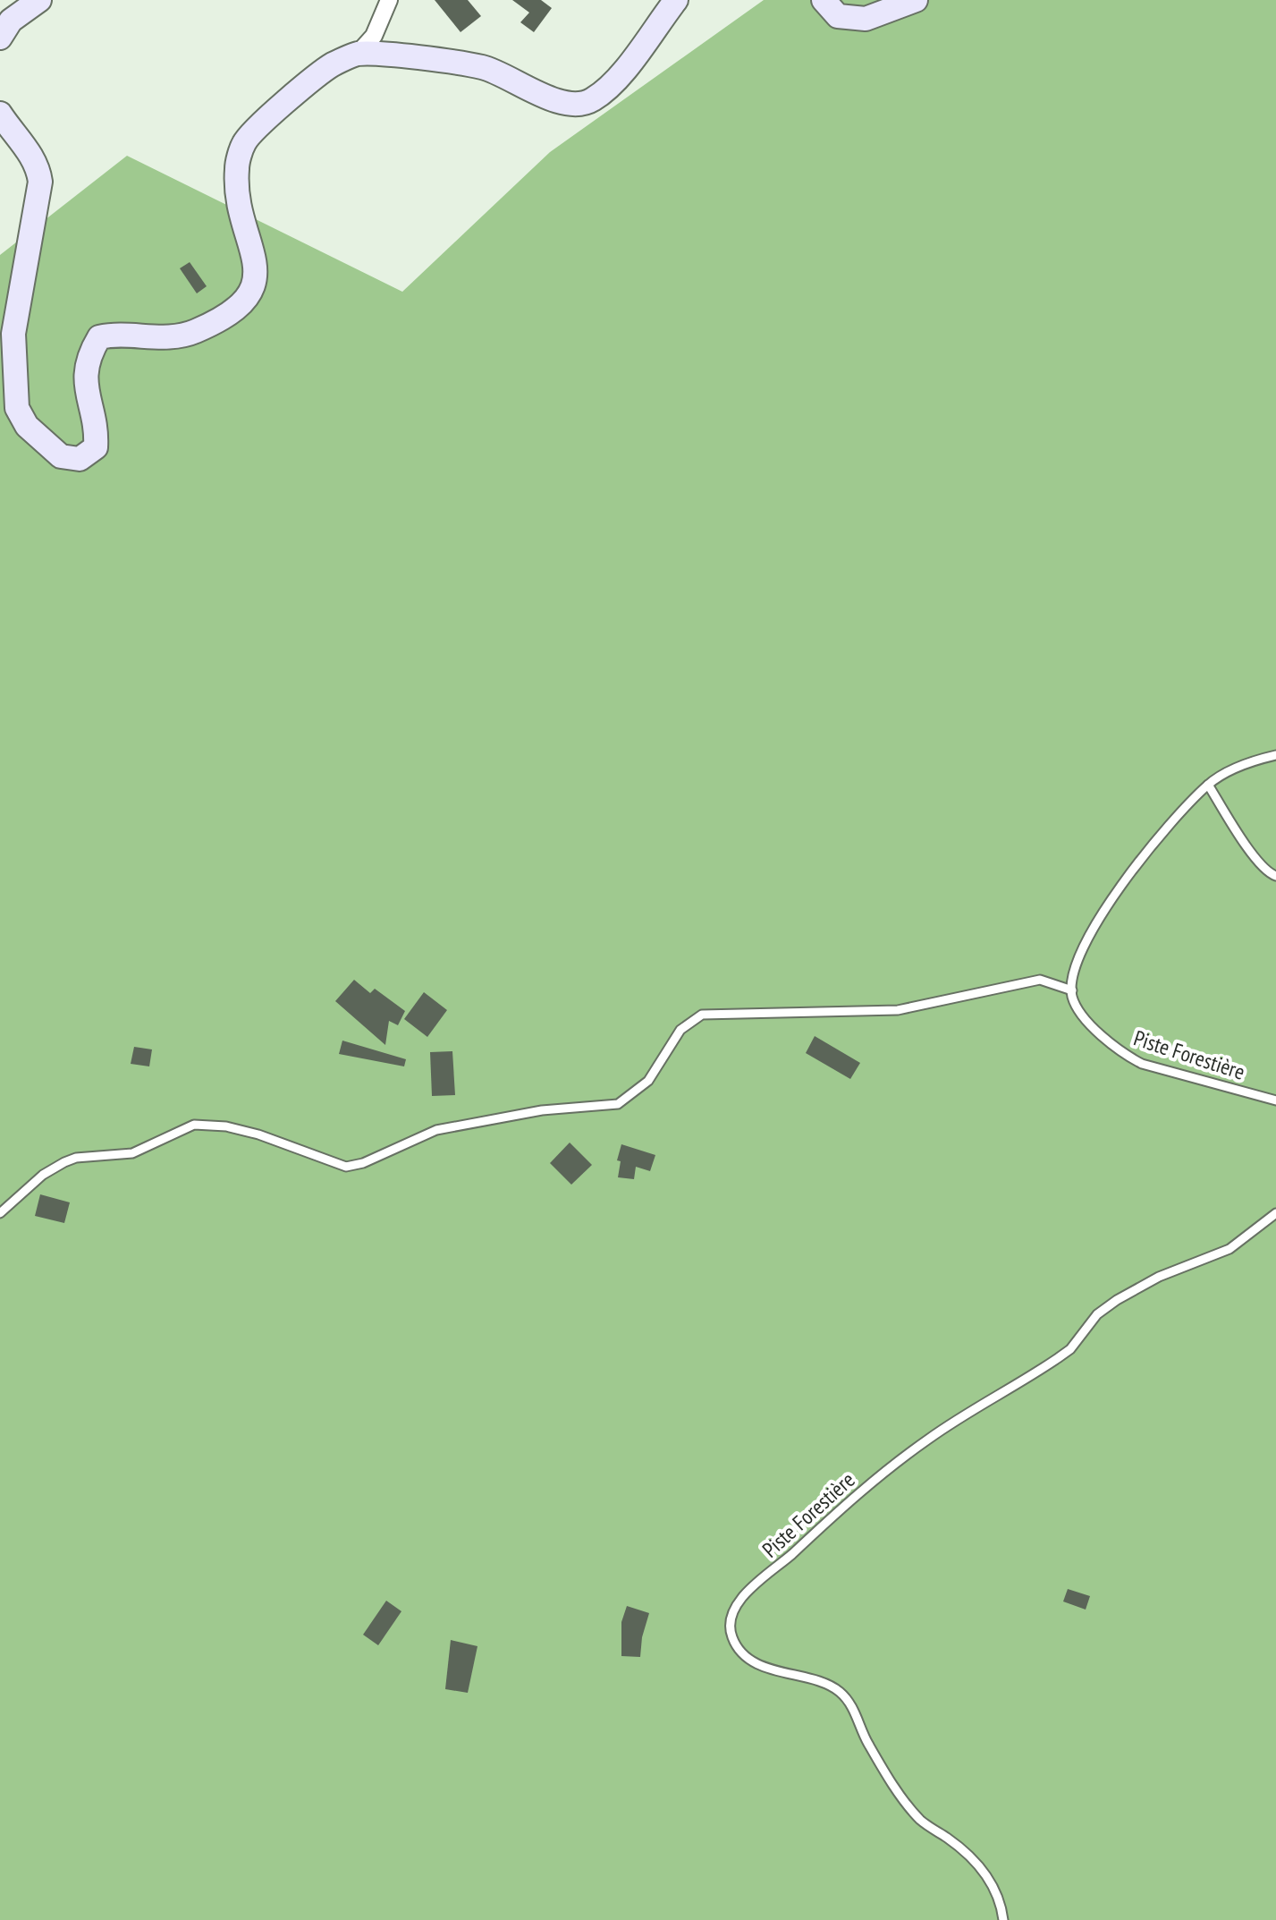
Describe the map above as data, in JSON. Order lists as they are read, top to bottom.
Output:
{
  "streets": {
    "lane": ["Piste Forestière"]
  }
}
